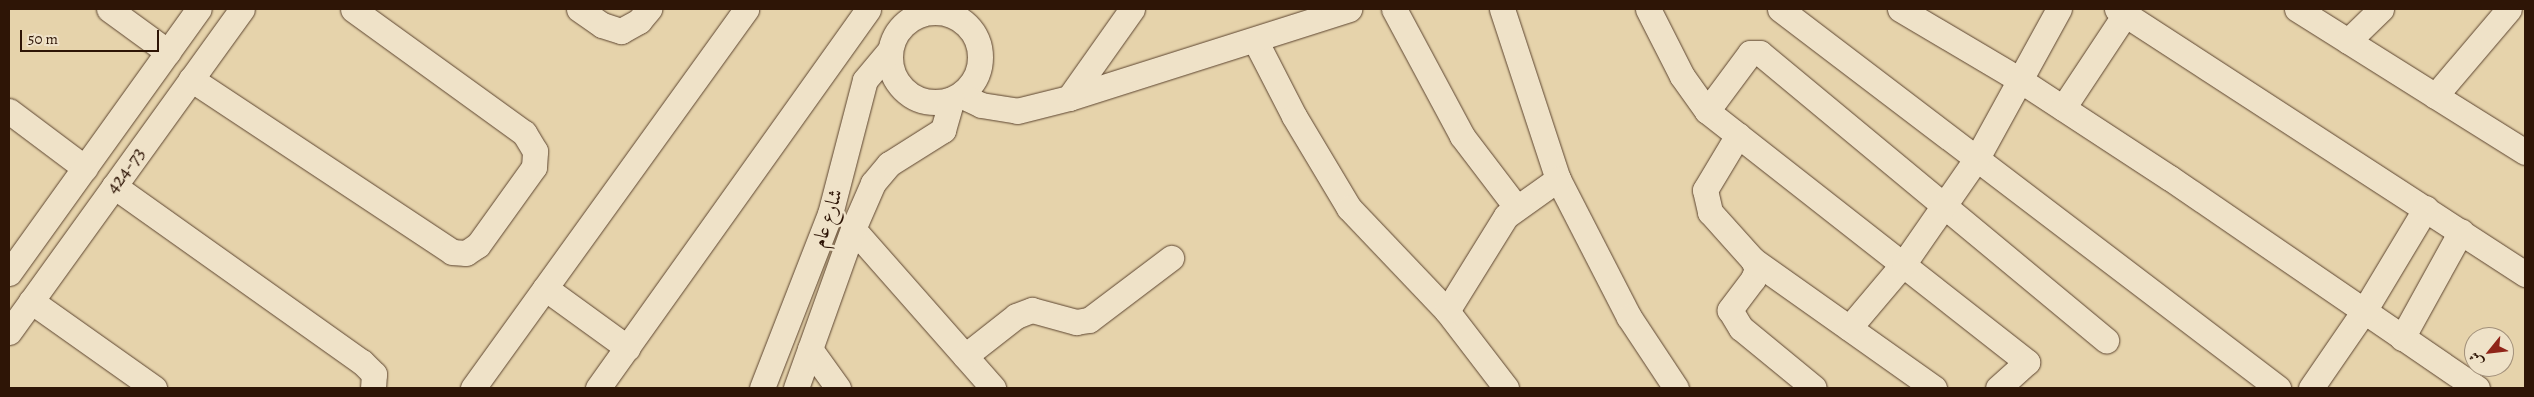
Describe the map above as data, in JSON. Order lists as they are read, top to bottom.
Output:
{
  "streets": {
    "street": ["424-73", "شارع عام"]
  },
  "scale_bar": "50 m",
  "north": "bottom left"
}
